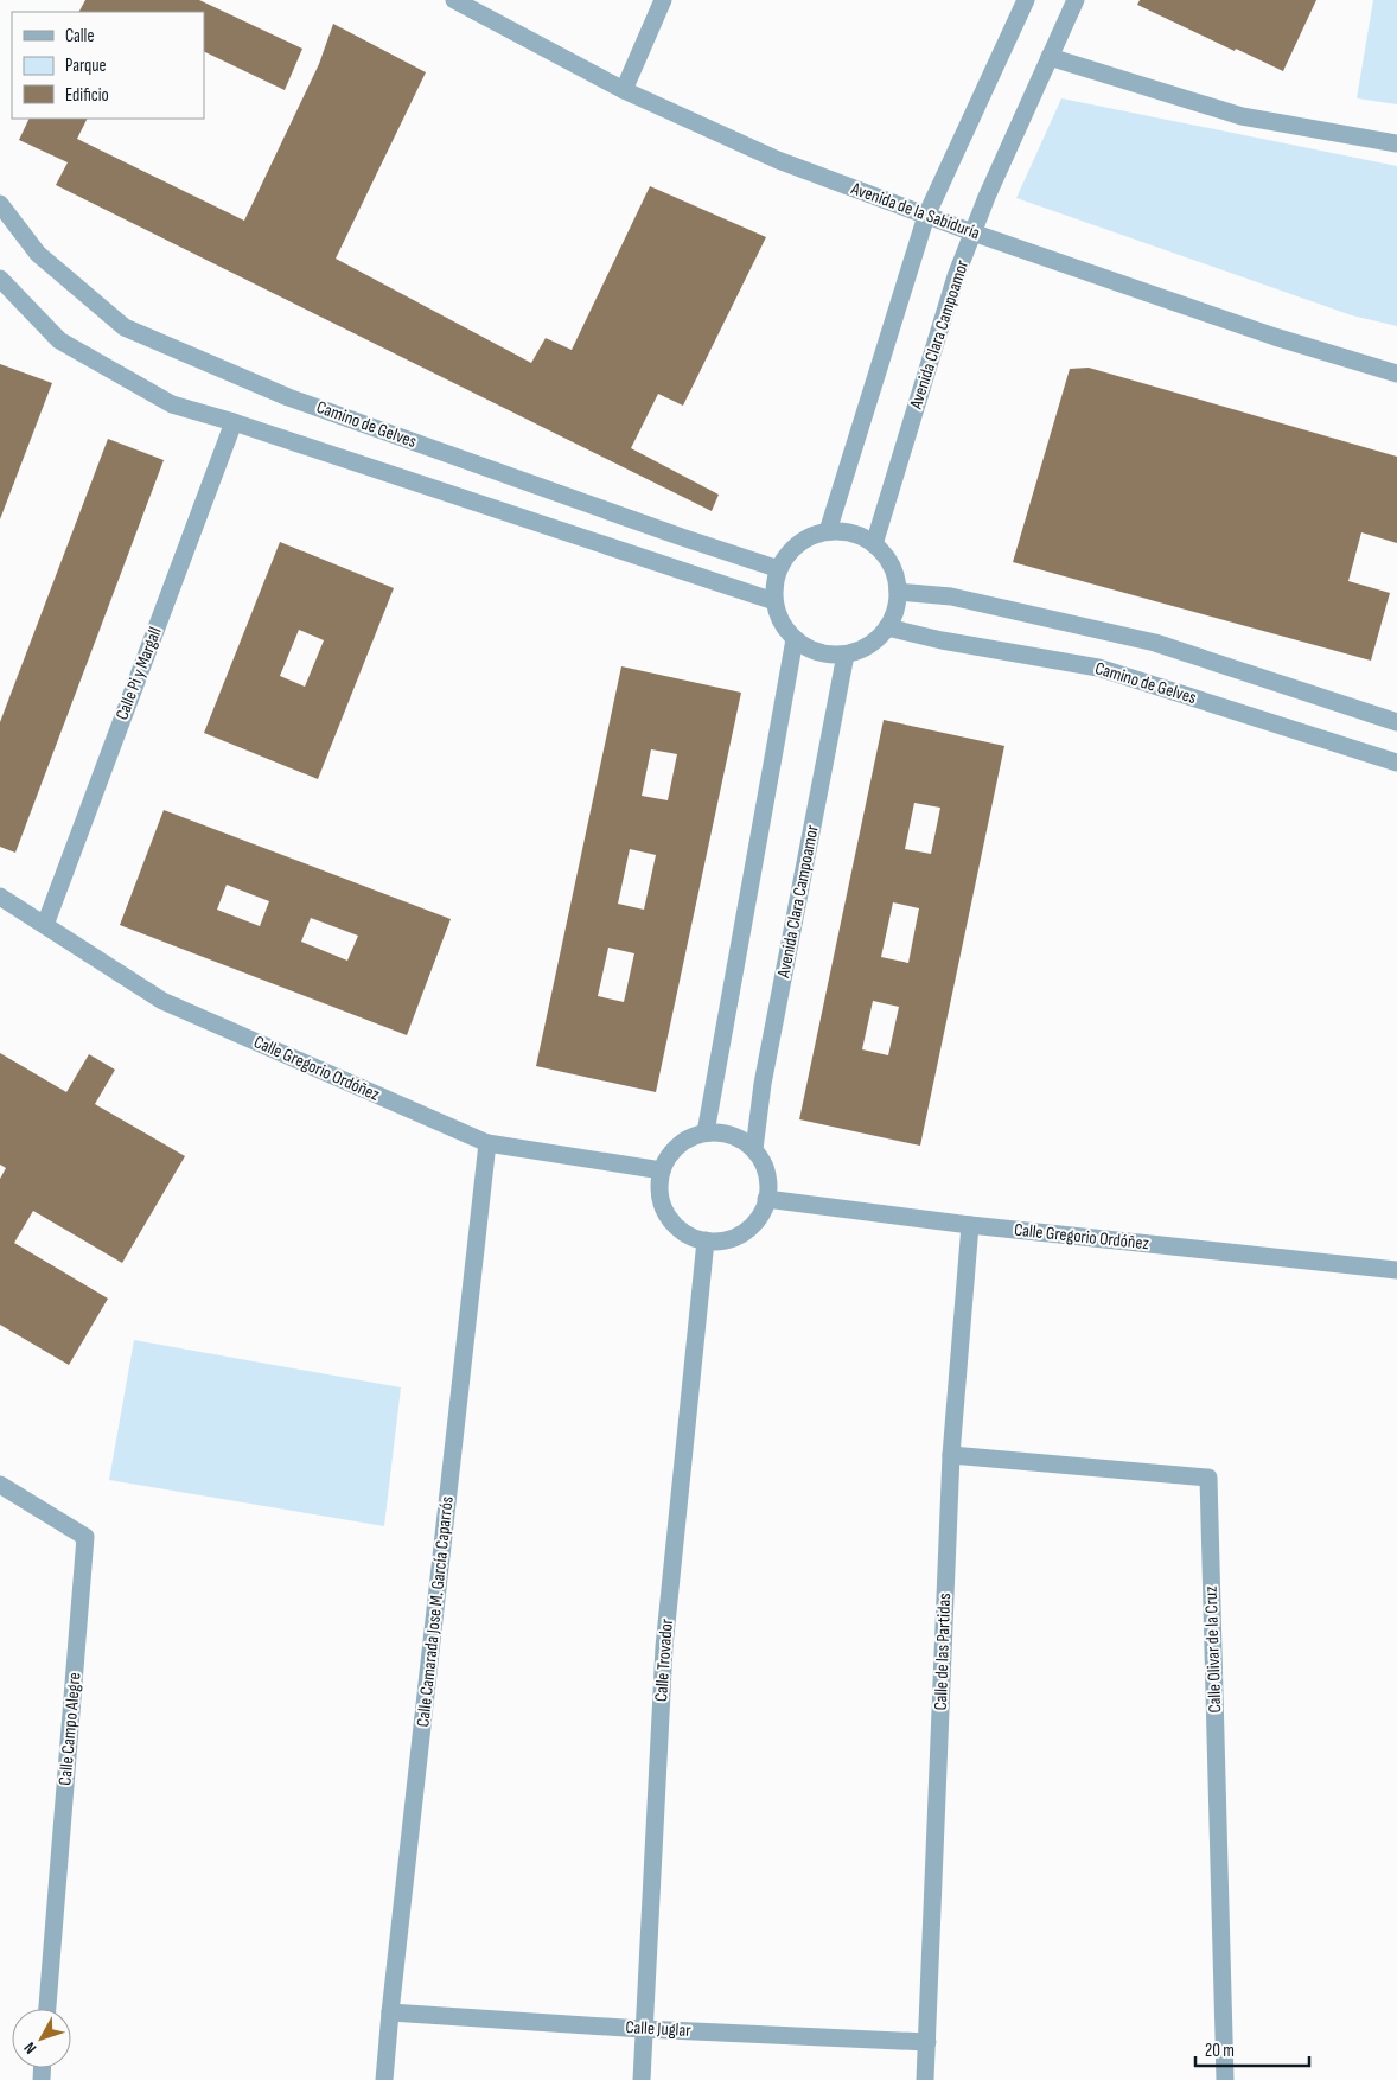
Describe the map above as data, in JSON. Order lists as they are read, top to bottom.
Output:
{
  "streets": {
    "street": [
      "Avenida de la Sabiduría",
      "Avenida Clara Campoamor",
      "Camino de Gelves",
      "Calle Pi y Margall",
      "Calle Gregorio Ordóñez",
      "Calle Camarada Jose M. García Caparrós",
      "Calle Olivar de la Cruz",
      "Calle de las Partidas",
      "Calle Trovador",
      "Calle Campo Alegre",
      "Calle Juglar"
    ]
  },
  "crossings": [
    ["Avenida de la Sabiduría", "Avenida Clara Campoamor"],
    ["Avenida Clara Campoamor", "Camino de Gelves"],
    ["Avenida Clara Campoamor", "Calle Gregorio Ordóñez"],
    ["Avenida Clara Campoamor", "Calle Trovador"],
    ["Calle Pi y Margall", "Calle Gregorio Ordóñez"],
    ["Calle Gregorio Ordóñez", "Calle Camarada Jose M. García Caparrós"],
    ["Calle Gregorio Ordóñez", "Calle de las Partidas"],
    ["Calle Gregorio Ordóñez", "Calle Trovador"],
    ["Calle Camarada Jose M. García Caparrós", "Calle Juglar"],
    ["Calle Olivar de la Cruz", "Calle de las Partidas"],
    ["Calle de las Partidas", "Calle Juglar"],
    ["Calle Trovador", "Calle Juglar"]
  ],
  "legend": ["Calle", "Parque", "Edificio"],
  "scale_bar": "20 m",
  "north": "bottom left"
}
